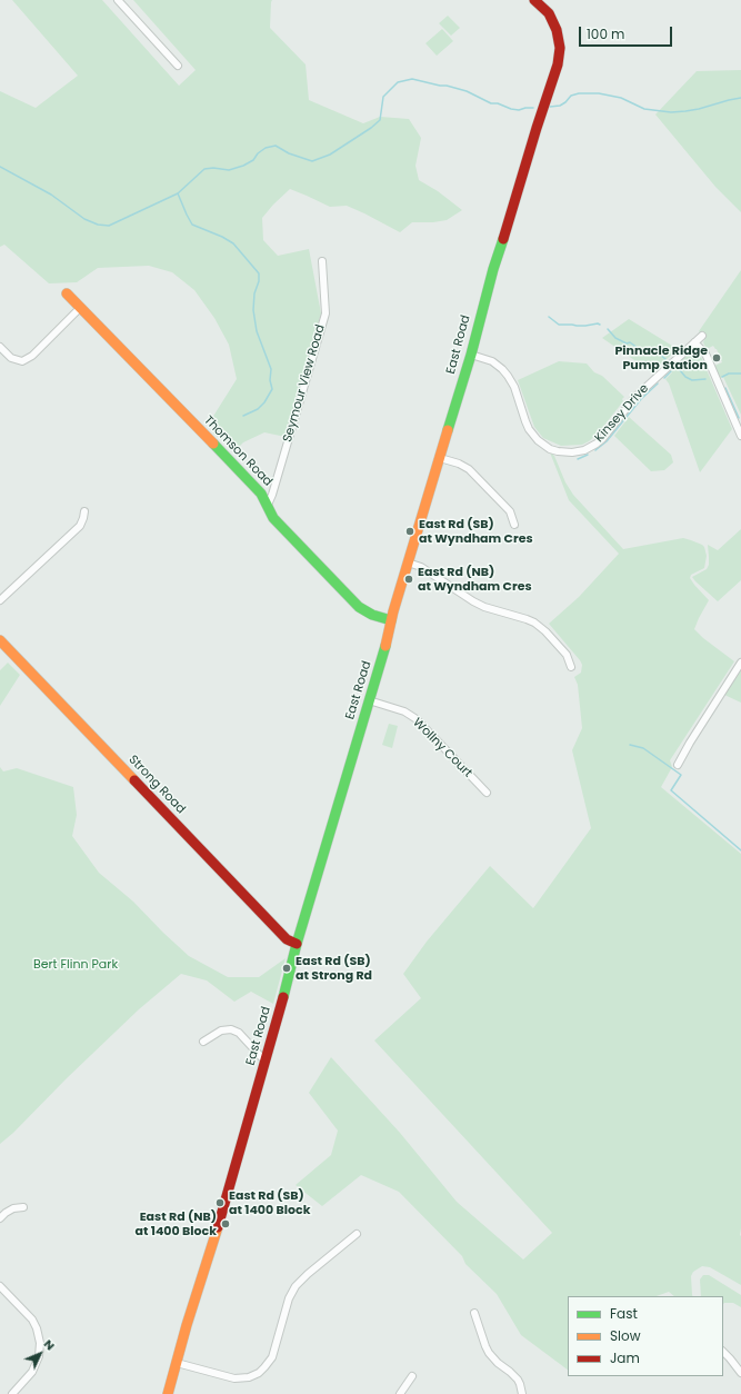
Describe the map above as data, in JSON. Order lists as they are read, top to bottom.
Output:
{
  "streets": {
    "main road": ["East Road", "Thomson Road", "Strong Road"],
    "street": ["Seymour View Road", "Kinsey Drive", "Wollny Court"]
  },
  "crossings": [
    ["East Road", "Kinsey Drive"],
    ["East Road", "Thomson Road"],
    ["East Road", "Wollny Court"],
    ["East Road", "Strong Road"],
    ["Seymour View Road", "Thomson Road"]
  ],
  "parks": ["Bert Flinn Park"],
  "places": [
    "Pinnacle Ridge Pump Station",
    "East Rd (SB) at Wyndham Cres",
    "East Rd (NB) at Wyndham Cres",
    "East Rd (SB) at Strong Rd",
    "East Rd (SB) at 1400 Block",
    "East Rd (NB) at 1400 Block"
  ],
  "legend": ["Fast", "Slow", "Jam"],
  "scale_bar": "100 m",
  "north": "top right"
}
